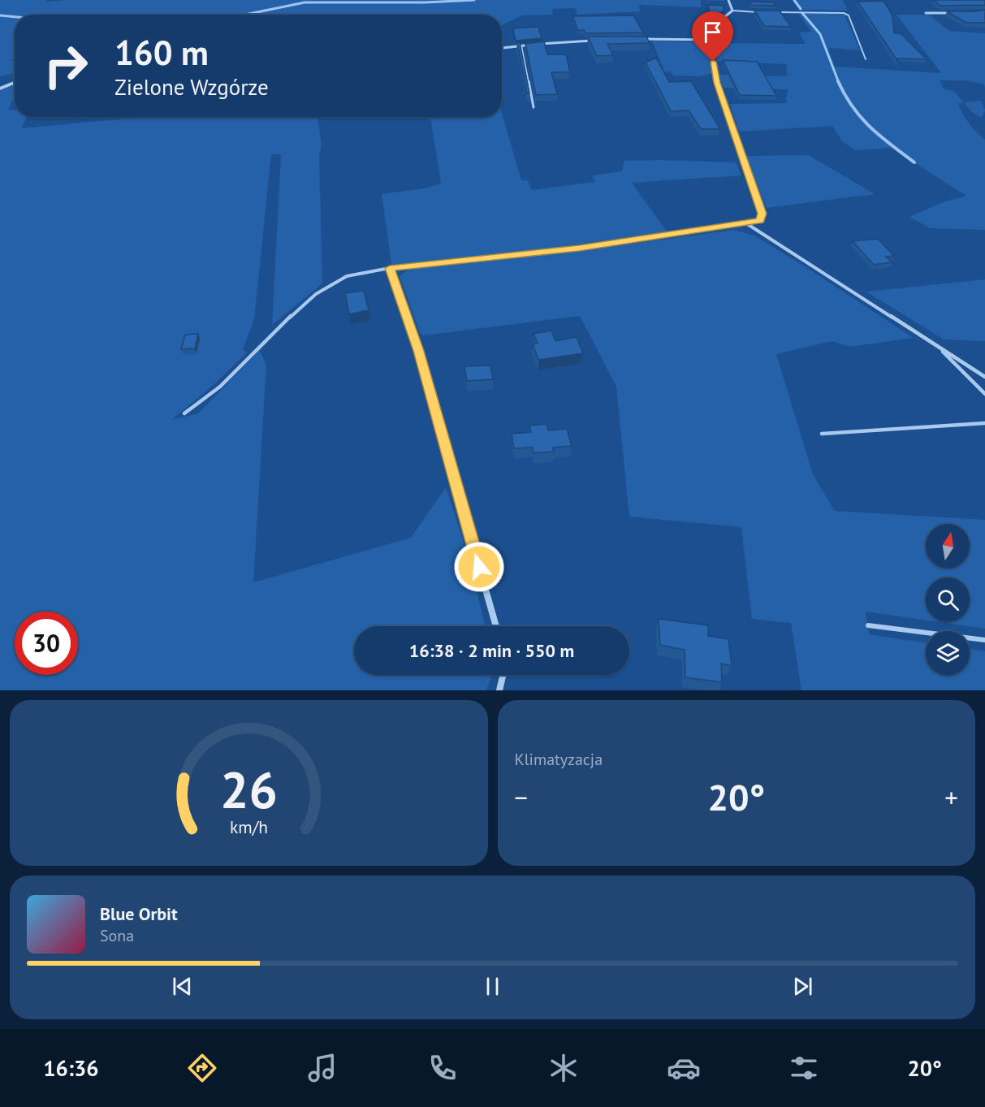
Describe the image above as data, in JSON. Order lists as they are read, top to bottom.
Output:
{
  "north": "top",
  "page": {
    "turn": ["160 m", "Zielone Wzgórze"],
    "limit": "30",
    "trip": "16:38 · 2 min · 550 m",
    "tile": "Klimatyzacja",
    "heat": ["−", "20°", "+"],
    "song": ["Blue Orbit", "Sona"],
    "tabs": ["16:36", "20°"],
    "gauge": ["26", "km/h"]
  }
}
